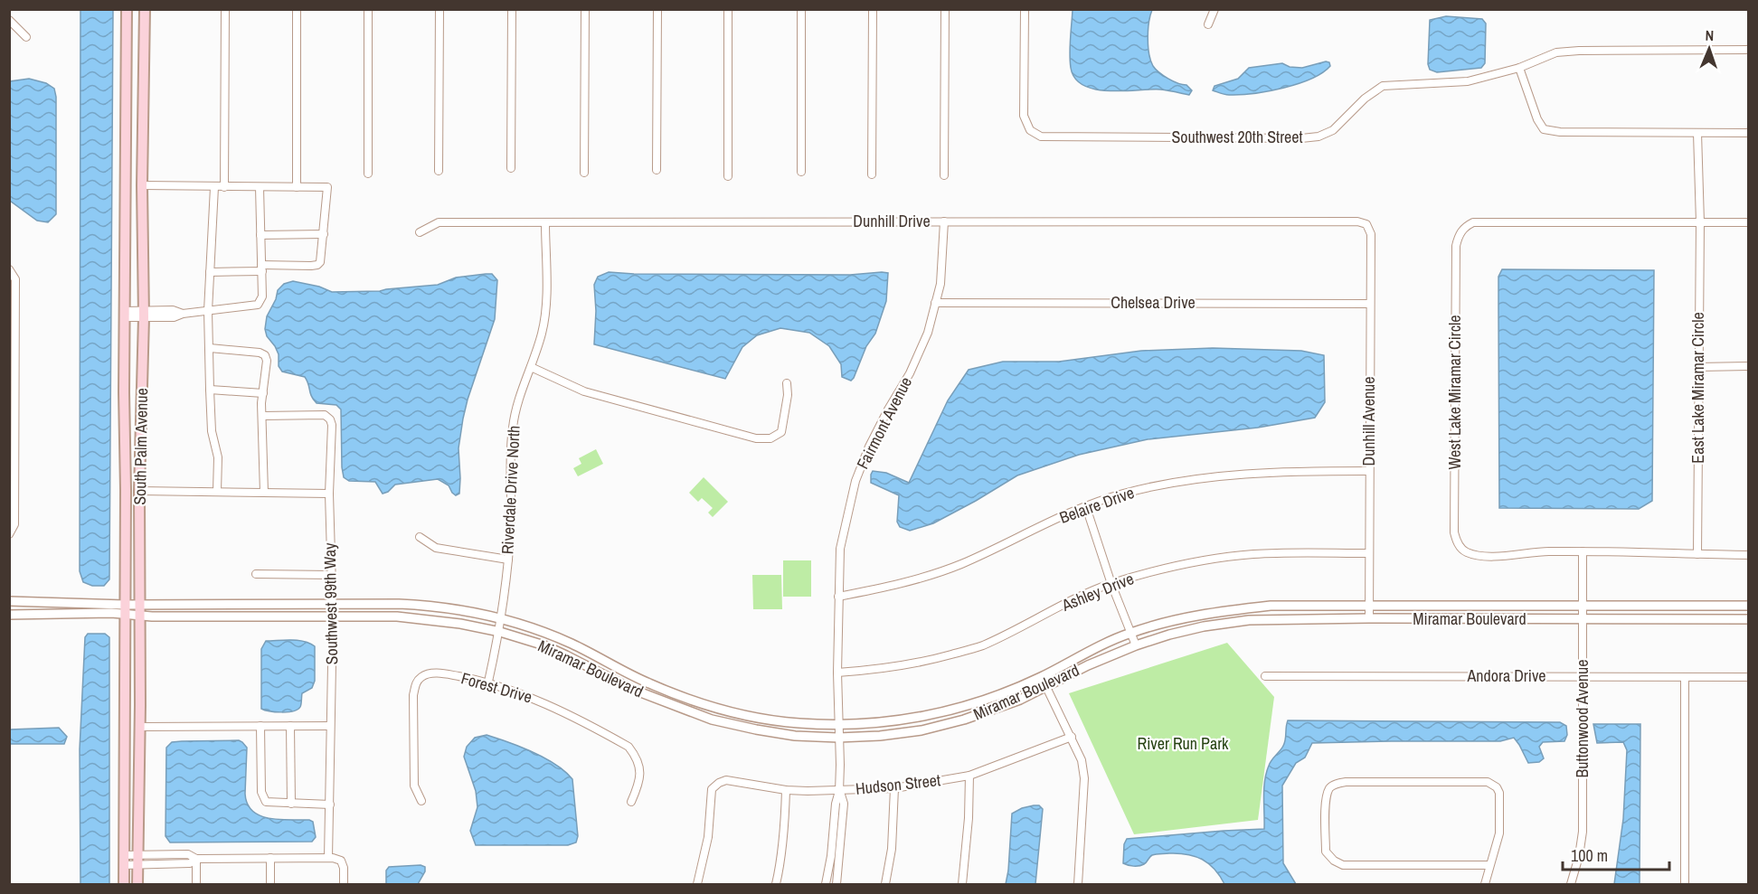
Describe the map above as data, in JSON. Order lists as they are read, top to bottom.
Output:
{
  "streets": {
    "main road": ["South Palm Avenue"],
    "street": [
      "Southwest 20th Street",
      "Dunhill Drive",
      "Chelsea Drive",
      "East Lake Miramar Circle",
      "West Lake Miramar Circle",
      "Dunhill Avenue",
      "Fairmont Avenue",
      "Riverdale Drive North",
      "Belaire Drive",
      "Ashley Drive",
      "Southwest 99th Way",
      "Miramar Boulevard",
      "Andora Drive",
      "Forest Drive",
      "Buttonwood Avenue",
      "Hudson Street"
    ]
  },
  "crossings": [
    ["Dunhill Drive", "Dunhill Avenue"],
    ["Dunhill Drive", "Fairmont Avenue"],
    ["Dunhill Drive", "Riverdale Drive North"],
    ["Chelsea Drive", "Dunhill Avenue"],
    ["Chelsea Drive", "Fairmont Avenue"],
    ["East Lake Miramar Circle", "West Lake Miramar Circle"],
    ["West Lake Miramar Circle", "Buttonwood Avenue"],
    ["Dunhill Avenue", "Belaire Drive"],
    ["Dunhill Avenue", "Ashley Drive"],
    ["Dunhill Avenue", "Miramar Boulevard"],
    ["Fairmont Avenue", "Belaire Drive"],
    ["Fairmont Avenue", "Ashley Drive"],
    ["Fairmont Avenue", "Miramar Boulevard"],
    ["Fairmont Avenue", "Hudson Street"],
    ["South Palm Avenue", "Miramar Boulevard"],
    ["Riverdale Drive North", "Miramar Boulevard"],
    ["Riverdale Drive North", "Forest Drive"],
    ["Southwest 99th Way", "Miramar Boulevard"],
    ["Miramar Boulevard", "Buttonwood Avenue"],
    ["Andora Drive", "Buttonwood Avenue"]
  ],
  "parks": ["River Run Park"],
  "scale_bar": "100 m",
  "north": "top"
}
